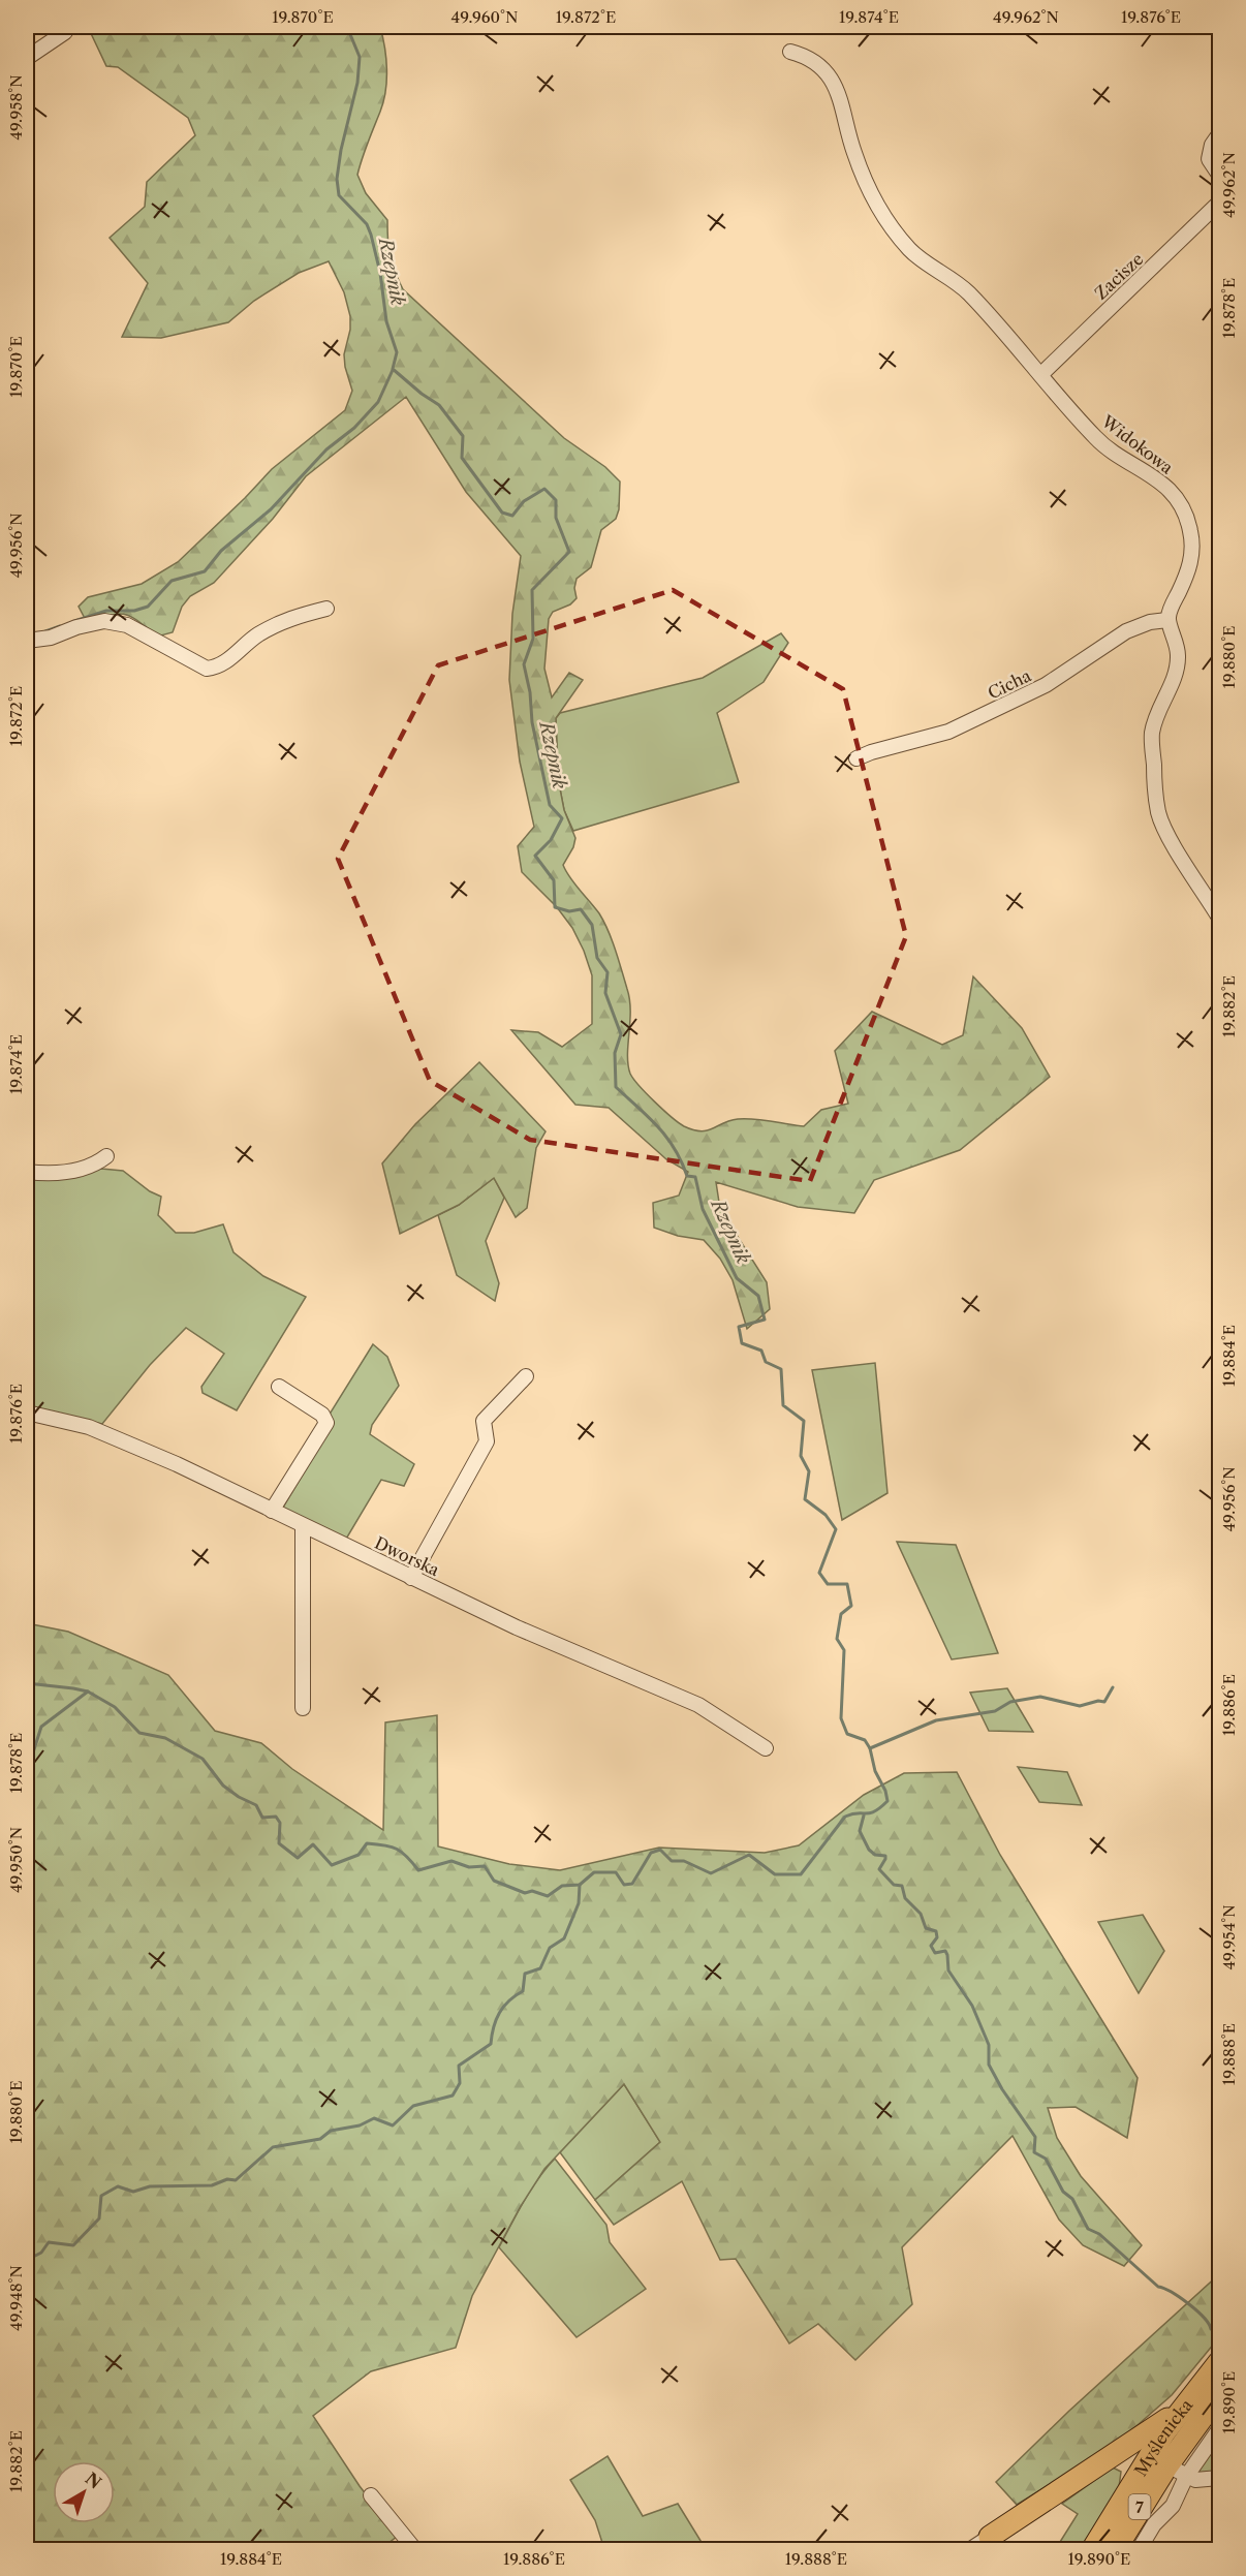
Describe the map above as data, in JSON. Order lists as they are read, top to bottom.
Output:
{
  "streets": {
    "highway": ["Myślenicka", "7"],
    "street": [
      "Zacisze",
      "Widokowa",
      "Cicha",
      "Dworska"
    ]
  },
  "crossings": [
    ["Zacisze", "Widokowa"],
    ["Widokowa", "Cicha"]
  ],
  "water": ["Rzepnik"],
  "north": "top right",
  "coordinates": [
    "19.870°E",
    "49.960°N",
    "19.872°E",
    "19.874°E",
    "49.962°N",
    "19.876°E",
    "49.958°N",
    "19.878°E",
    "49.956°N",
    "19.880°E",
    "19.882°E",
    "19.884°E",
    "19.886°E",
    "49.950°N",
    "49.954°N",
    "19.888°E",
    "49.948°N",
    "19.890°E"
  ]
}
